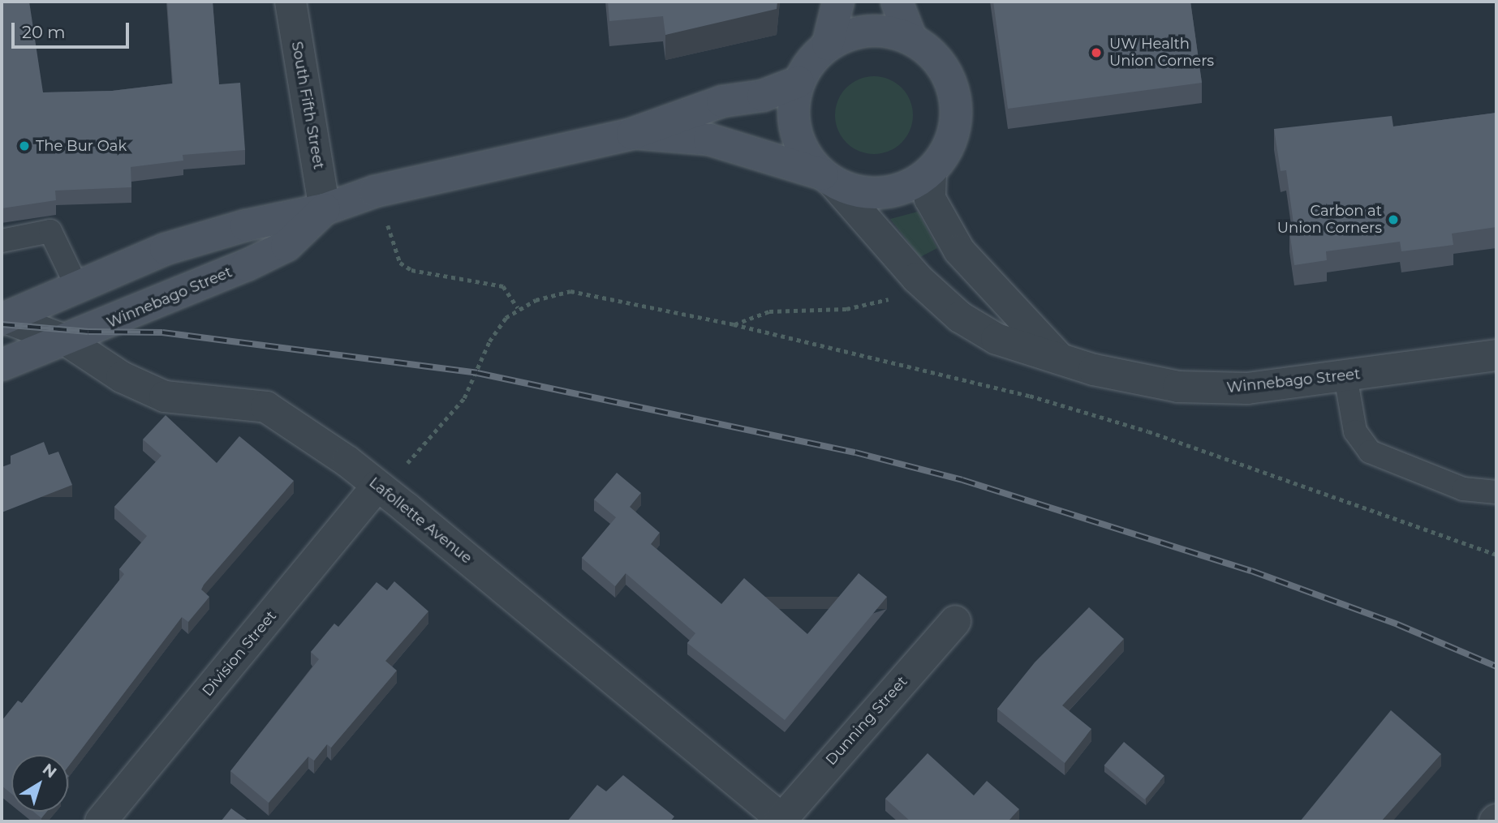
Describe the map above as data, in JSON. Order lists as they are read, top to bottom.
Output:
{
  "streets": {
    "street": [
      "South Fifth Street",
      "Winnebago Street",
      "Lafollette Avenue",
      "Division Street",
      "Dunning Street"
    ]
  },
  "crossings": [
    ["South Fifth Street", "Winnebago Street"],
    ["Winnebago Street", "Lafollette Avenue"],
    ["Lafollette Avenue", "Division Street"],
    ["Lafollette Avenue", "Dunning Street"]
  ],
  "places": ["UW Health Union Corners", "The Bur Oak", "Carbon at Union Corners"],
  "scale_bar": "20 m",
  "north": "top right"
}
